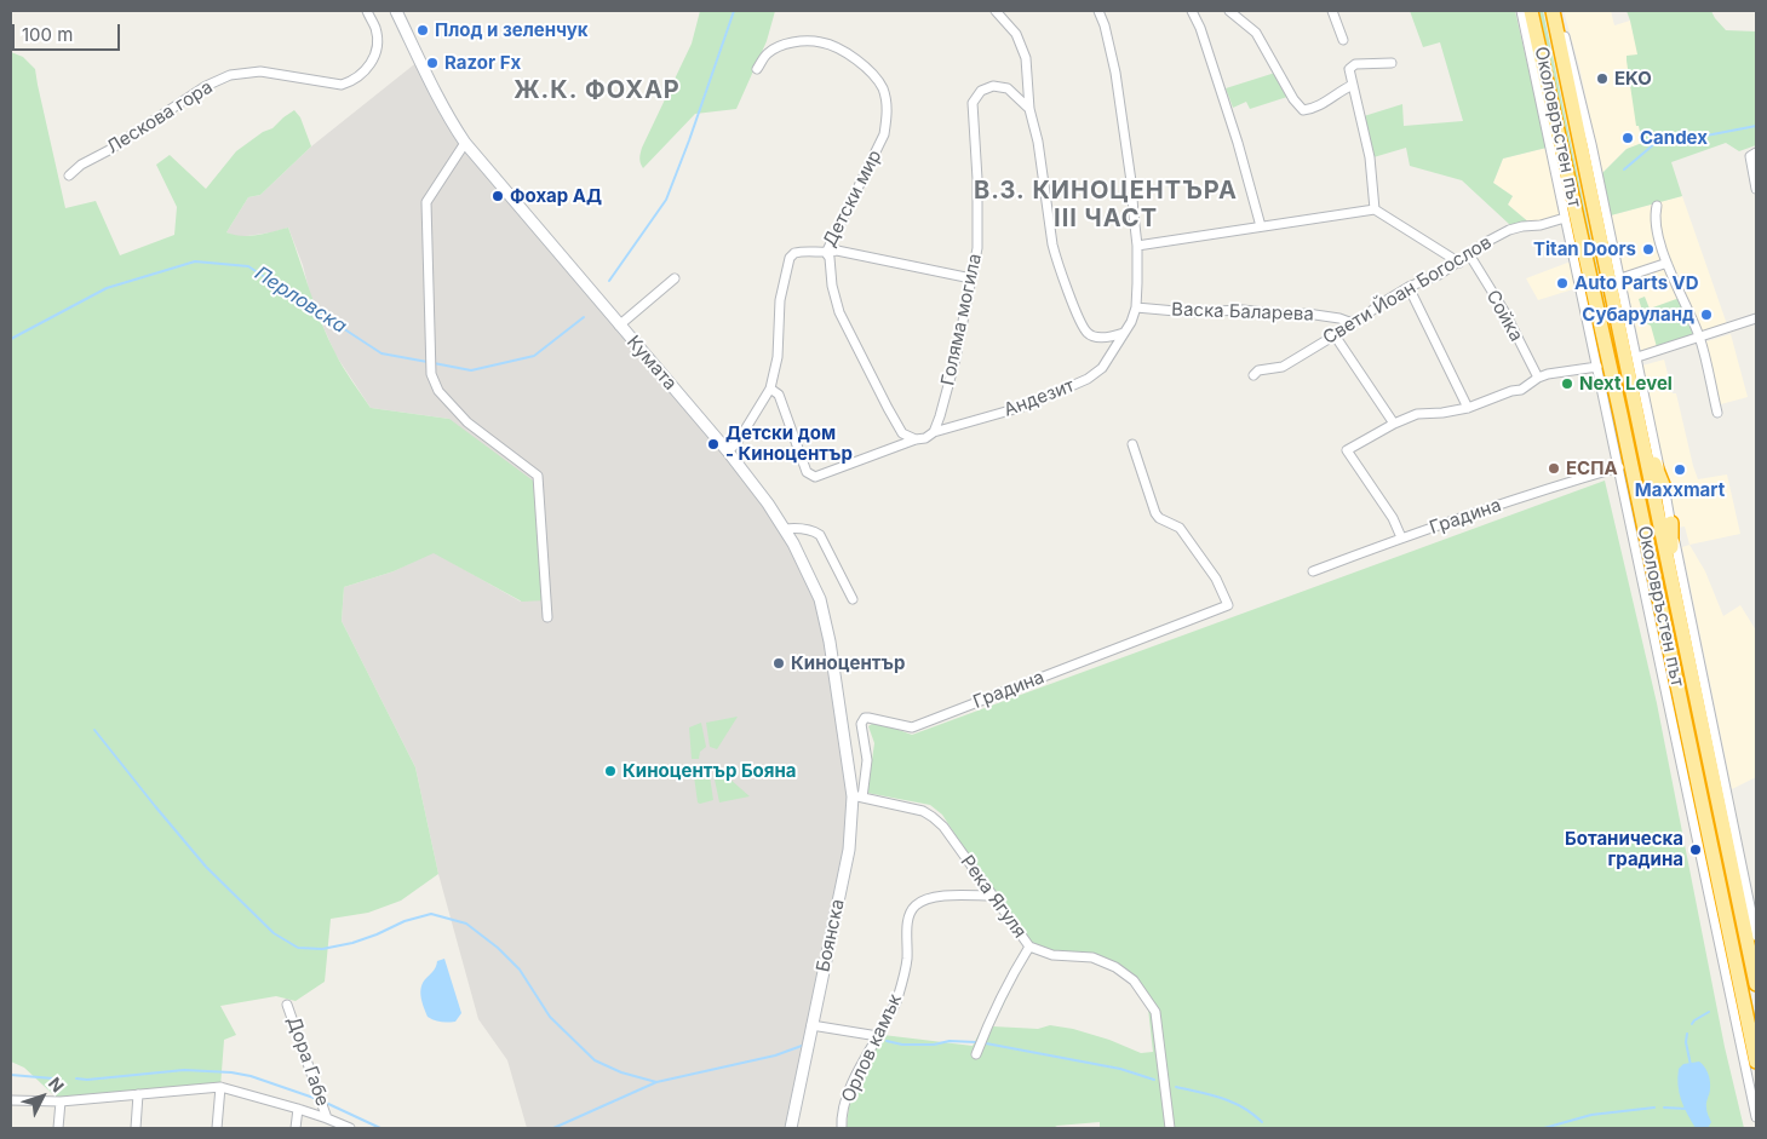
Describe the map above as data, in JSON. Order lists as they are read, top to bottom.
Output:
{
  "streets": {
    "highway": ["Околовръстен път"],
    "main road": ["Кумата", "Боянска"],
    "street": [
      "Лескова гора",
      "Детски мир",
      "Свети Йоан Богослов",
      "Васка Баларева",
      "Сойка",
      "Голяма могила",
      "Андезит",
      "Градина",
      "Река Ягуля",
      "Орлов камък",
      "Дора Габе"
    ]
  },
  "crossings": [
    ["Детски мир", "Кумата"],
    ["Свети Йоан Богослов", "Васка Баларева"],
    ["Свети Йоан Богослов", "Сойка"],
    ["Голяма могила", "Андезит"],
    ["Кумата", "Боянска"],
    ["Градина", "Река Ягуля"],
    ["Градина", "Боянска"],
    ["Река Ягуля", "Боянска"],
    ["Река Ягуля", "Орлов камък"]
  ],
  "districts": ["Ж.К. ФОХАР", "В.З. КИНОЦЕНТЪРА ІІІ ЧАСТ"],
  "water": ["Перловска"],
  "places": [
    "Плод и зеленчук",
    "Razor Fx",
    "EKO",
    "Candex",
    "Фохар АД",
    "Titan Doors",
    "Auto Parts VD",
    "Субаруланд",
    "Next Level",
    "Детски дом - Киноцентър",
    "ЕСПА",
    "Maxxmart",
    "Киноцентър",
    "Киноцентър Бояна",
    "Ботаническа градина"
  ],
  "scale_bar": "100 m",
  "north": "top right"
}
